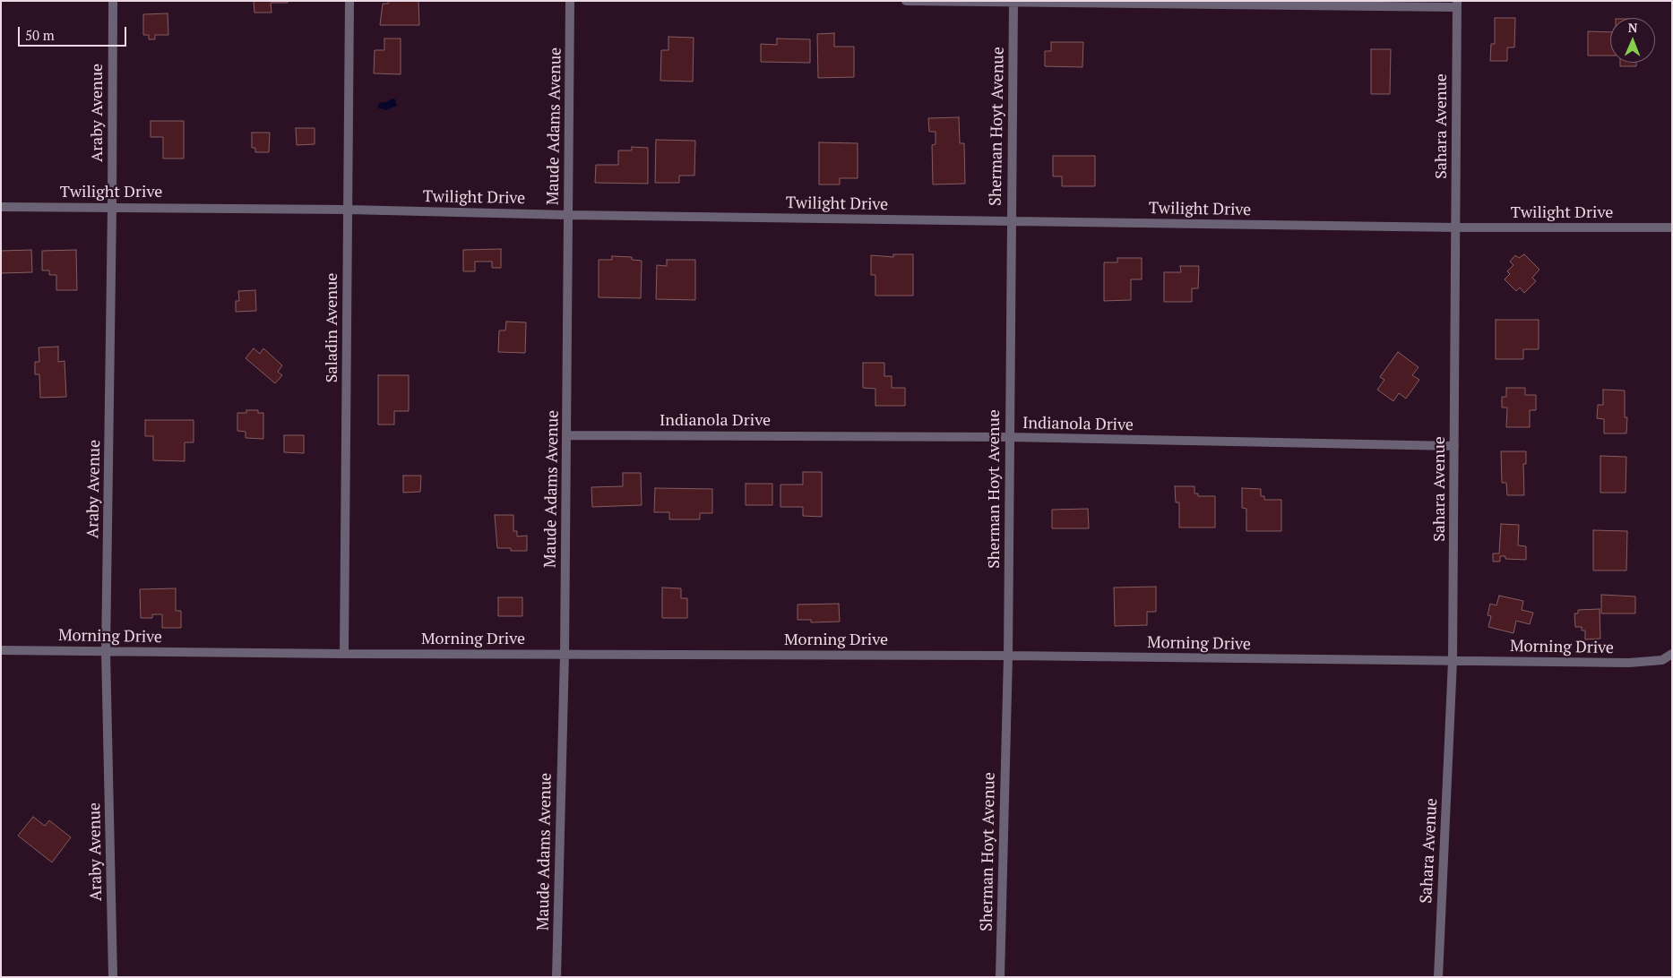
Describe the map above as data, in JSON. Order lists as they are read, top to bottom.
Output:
{
  "streets": {
    "street": [
      "Araby Avenue",
      "Maude Adams Avenue",
      "Sherman Hoyt Avenue",
      "Sahara Avenue",
      "Twilight Drive",
      "Saladin Avenue",
      "Indianola Drive",
      "Morning Drive"
    ]
  },
  "crossings": [
    ["Araby Avenue", "Twilight Drive"],
    ["Araby Avenue", "Morning Drive"],
    ["Maude Adams Avenue", "Twilight Drive"],
    ["Maude Adams Avenue", "Indianola Drive"],
    ["Maude Adams Avenue", "Morning Drive"],
    ["Sherman Hoyt Avenue", "Twilight Drive"],
    ["Sherman Hoyt Avenue", "Indianola Drive"],
    ["Sherman Hoyt Avenue", "Morning Drive"],
    ["Sahara Avenue", "Twilight Drive"],
    ["Sahara Avenue", "Indianola Drive"],
    ["Sahara Avenue", "Morning Drive"],
    ["Twilight Drive", "Saladin Avenue"],
    ["Saladin Avenue", "Morning Drive"]
  ],
  "scale_bar": "50 m",
  "north": "top"
}
